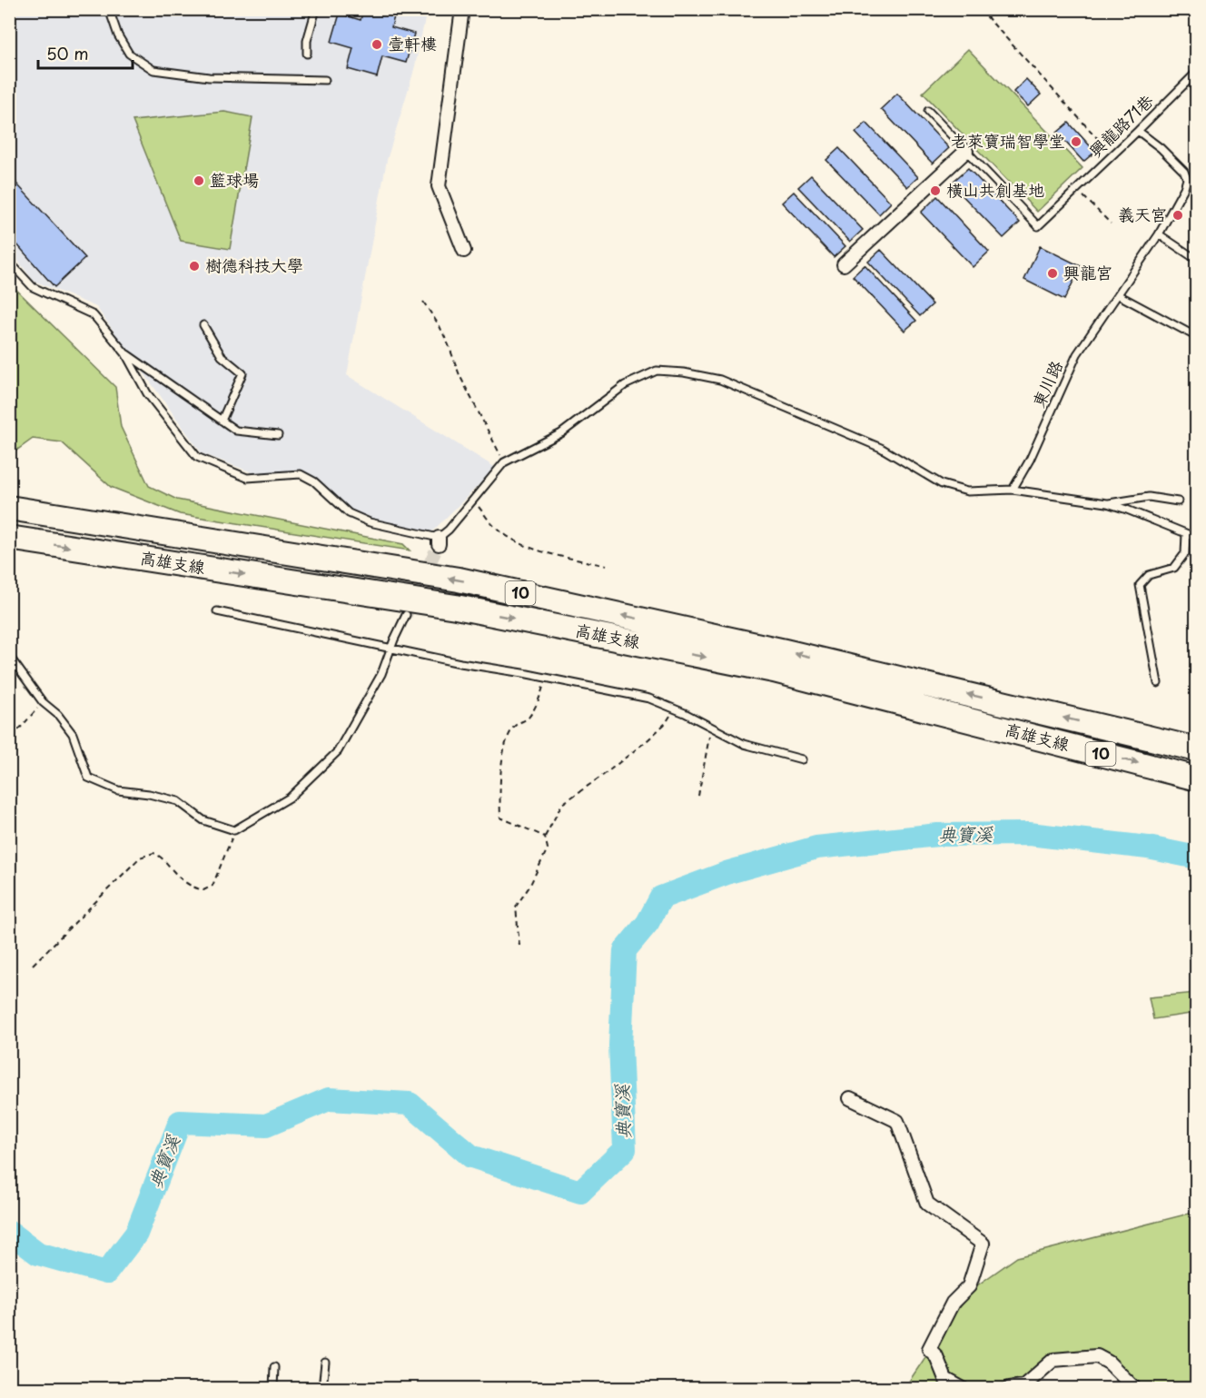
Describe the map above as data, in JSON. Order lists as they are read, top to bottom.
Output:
{
  "streets": {
    "highway": ["高雄支線", "10"],
    "lane": ["興龍路71巷", "東川路"]
  },
  "crossings": [
    ["興龍路71巷", "東川路"]
  ],
  "water": ["典寶溪"],
  "places": [
    "壹軒樓",
    "老萊寶瑞智學堂",
    "籃球場",
    "橫山共創基地",
    "義天宮",
    "樹德科技大學",
    "興龍宮"
  ],
  "scale_bar": "50 m"
}
